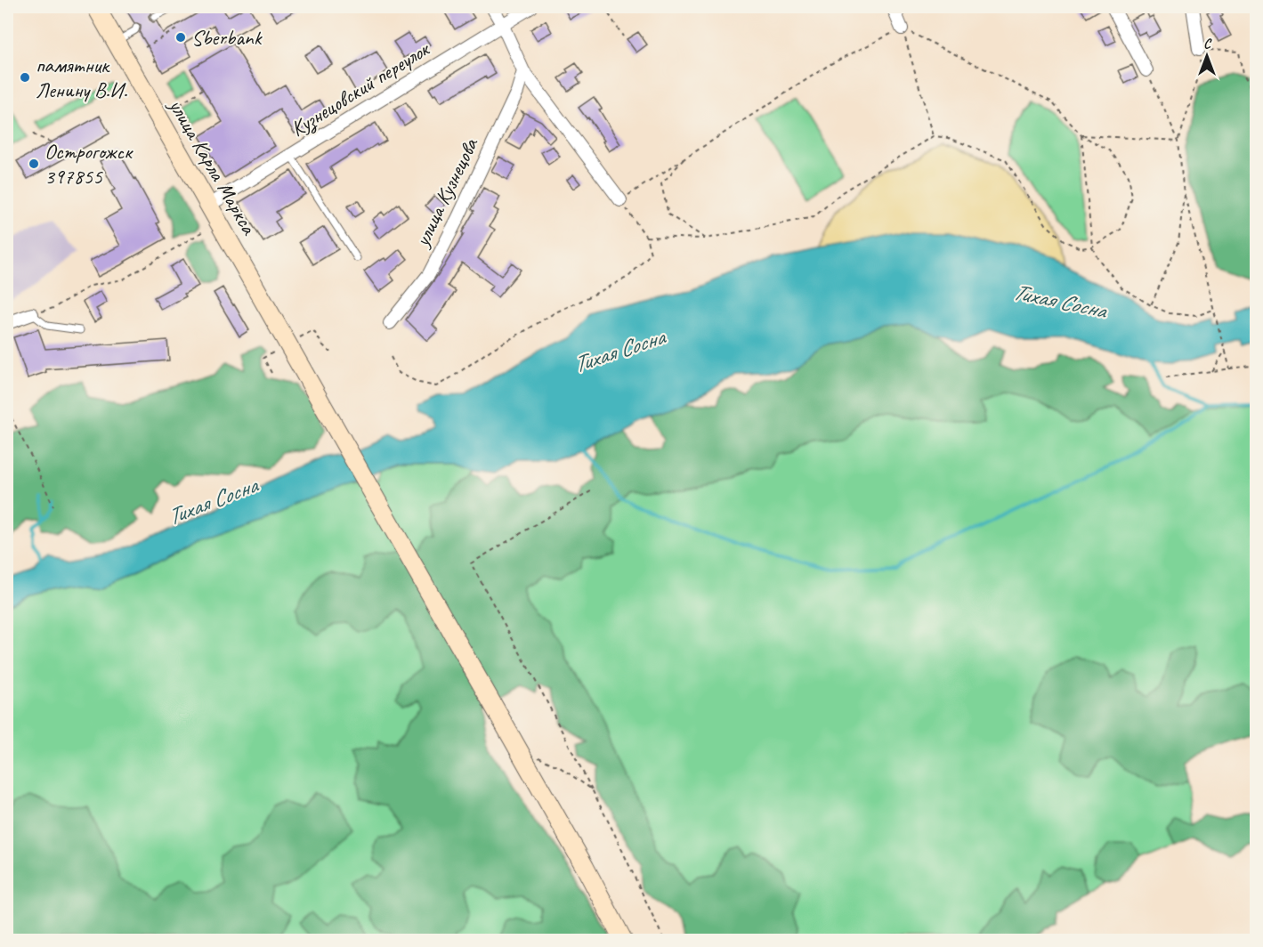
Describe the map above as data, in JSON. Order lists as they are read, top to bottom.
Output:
{
  "streets": {
    "main road": ["улица Карла Маркса"],
    "street": ["Кузнецовский переулок", "улица Кузнецова"]
  },
  "crossings": [
    ["Кузнецовский переулок", "улица Карла Маркса"]
  ],
  "water": ["Тихая Сосна"],
  "places": ["Sberbank", "памятник Ленину В.И.", "Острогожск 397855"],
  "north": "top"
}
